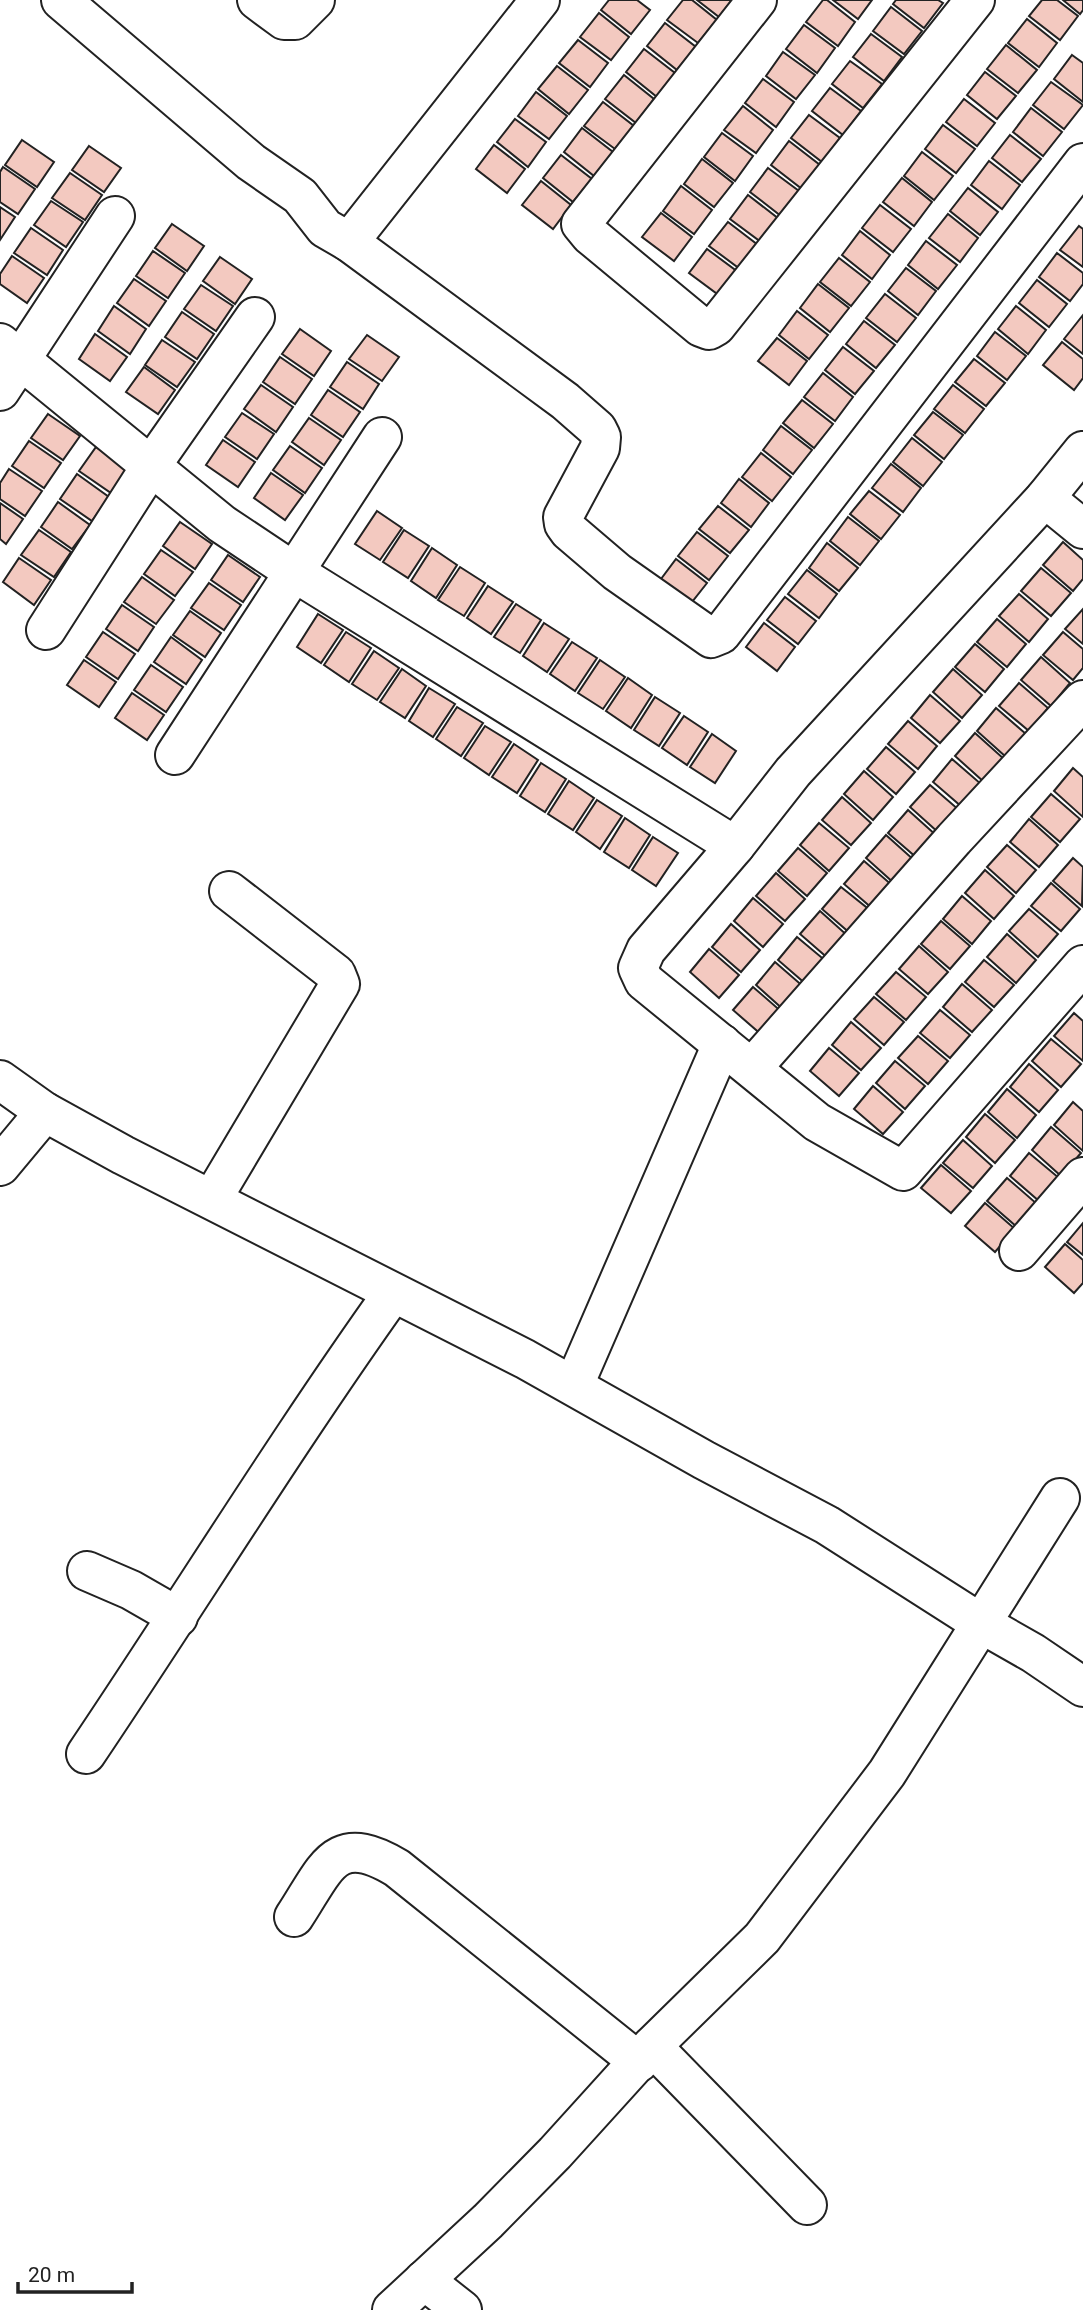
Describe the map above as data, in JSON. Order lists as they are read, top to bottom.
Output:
{
  "scale_bar": "20 m"
}
